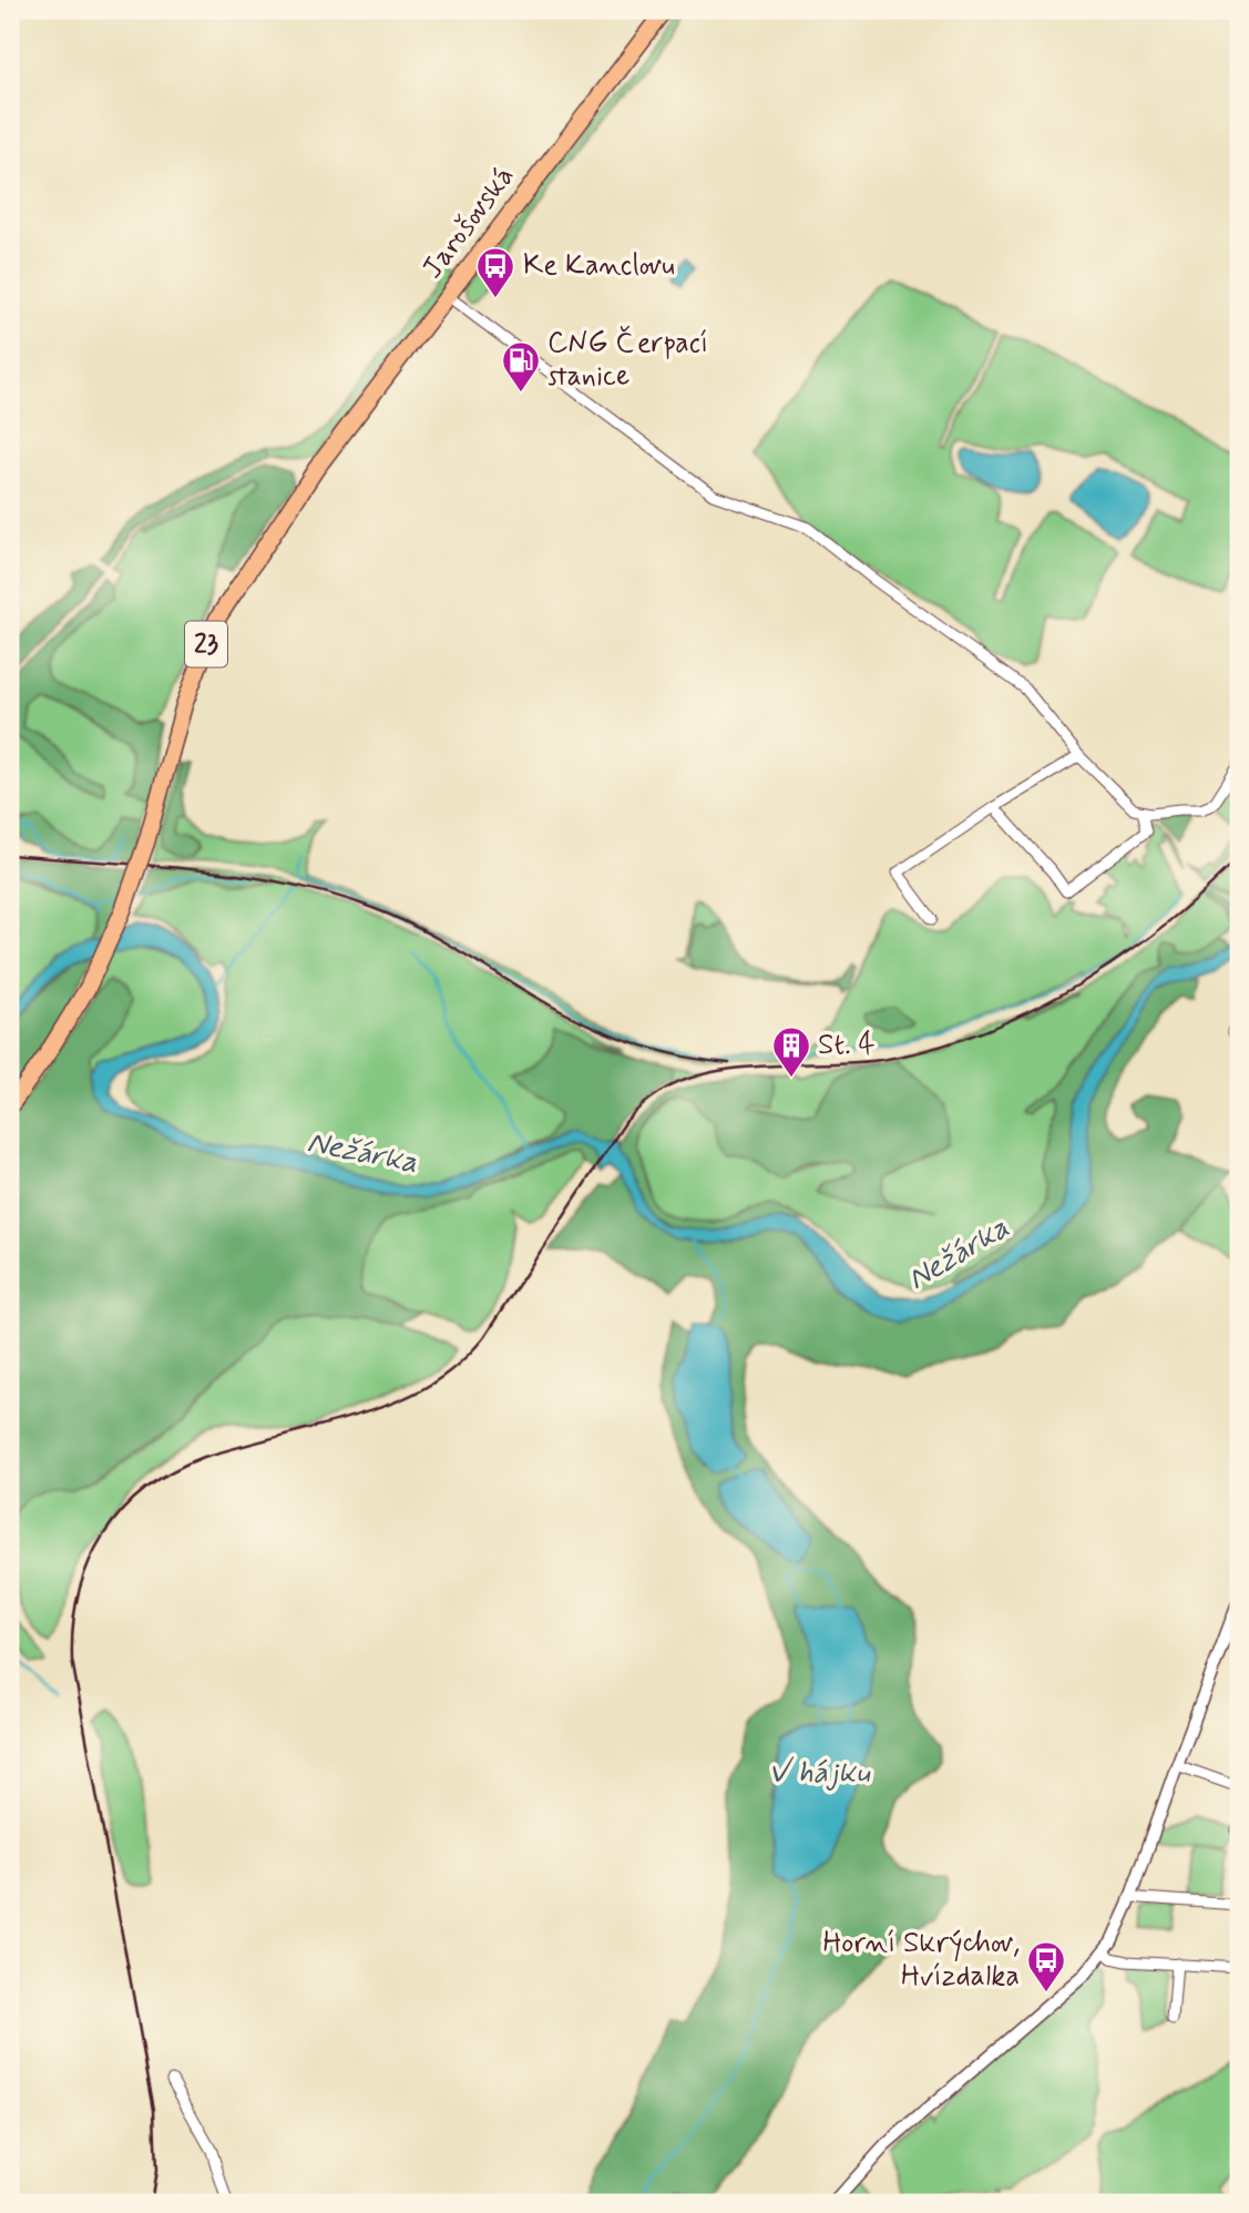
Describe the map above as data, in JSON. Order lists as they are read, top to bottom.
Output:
{
  "streets": {
    "main road": ["Jarošovská", "23"]
  },
  "water": ["Nežárka", "V hájku"],
  "places": {
    "bus stop": ["Ke Kanclovu", "Horní Skrýchov, Hvízdalka"],
    "fuel station": ["CNG Čerpací stanice"],
    "building": ["St. 4"]
  }
}
